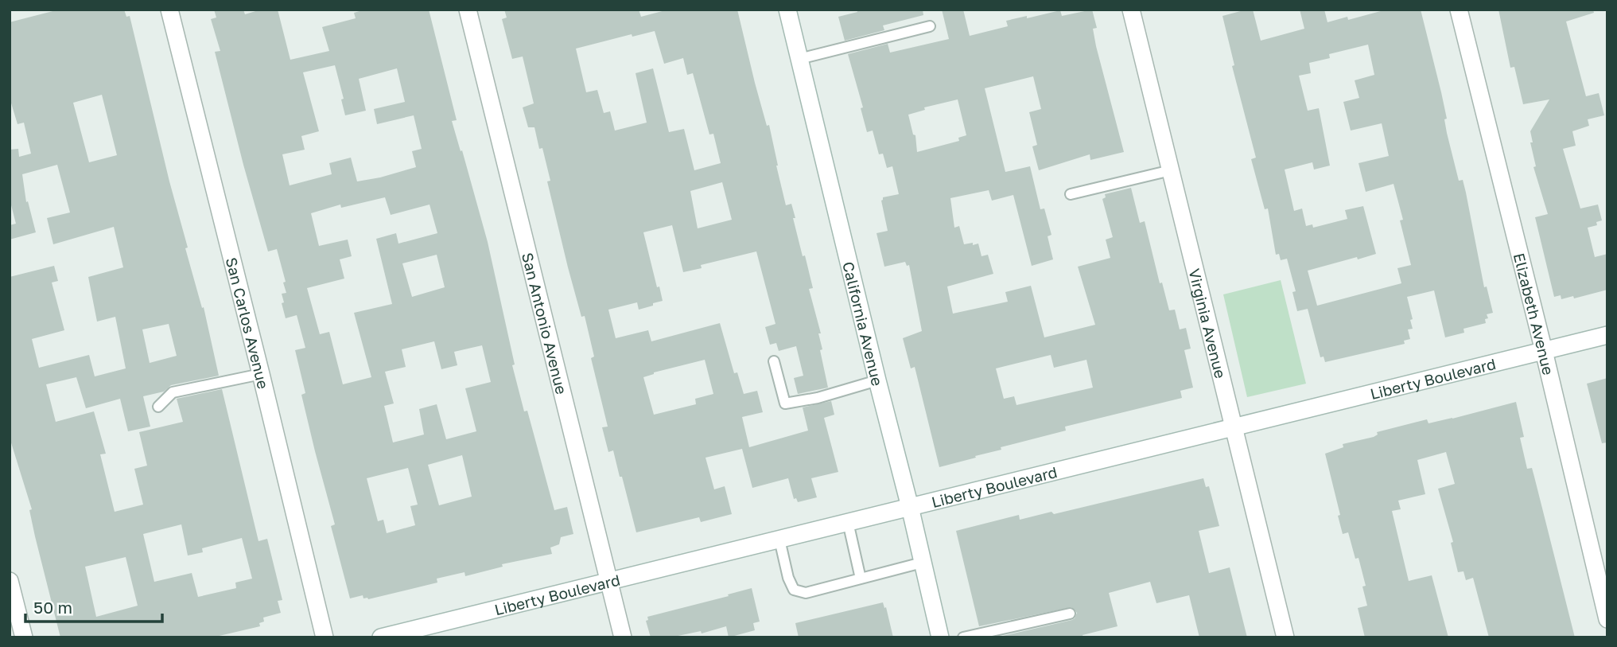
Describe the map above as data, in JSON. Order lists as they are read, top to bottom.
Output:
{
  "streets": {
    "street": [
      "Elizabeth Avenue",
      "San Carlos Avenue",
      "San Antonio Avenue",
      "Virginia Avenue",
      "California Avenue",
      "Liberty Boulevard"
    ]
  },
  "crossings": [
    ["Elizabeth Avenue", "Liberty Boulevard"],
    ["San Antonio Avenue", "Liberty Boulevard"],
    ["Virginia Avenue", "Liberty Boulevard"],
    ["California Avenue", "Liberty Boulevard"]
  ],
  "scale_bar": "50 m"
}
